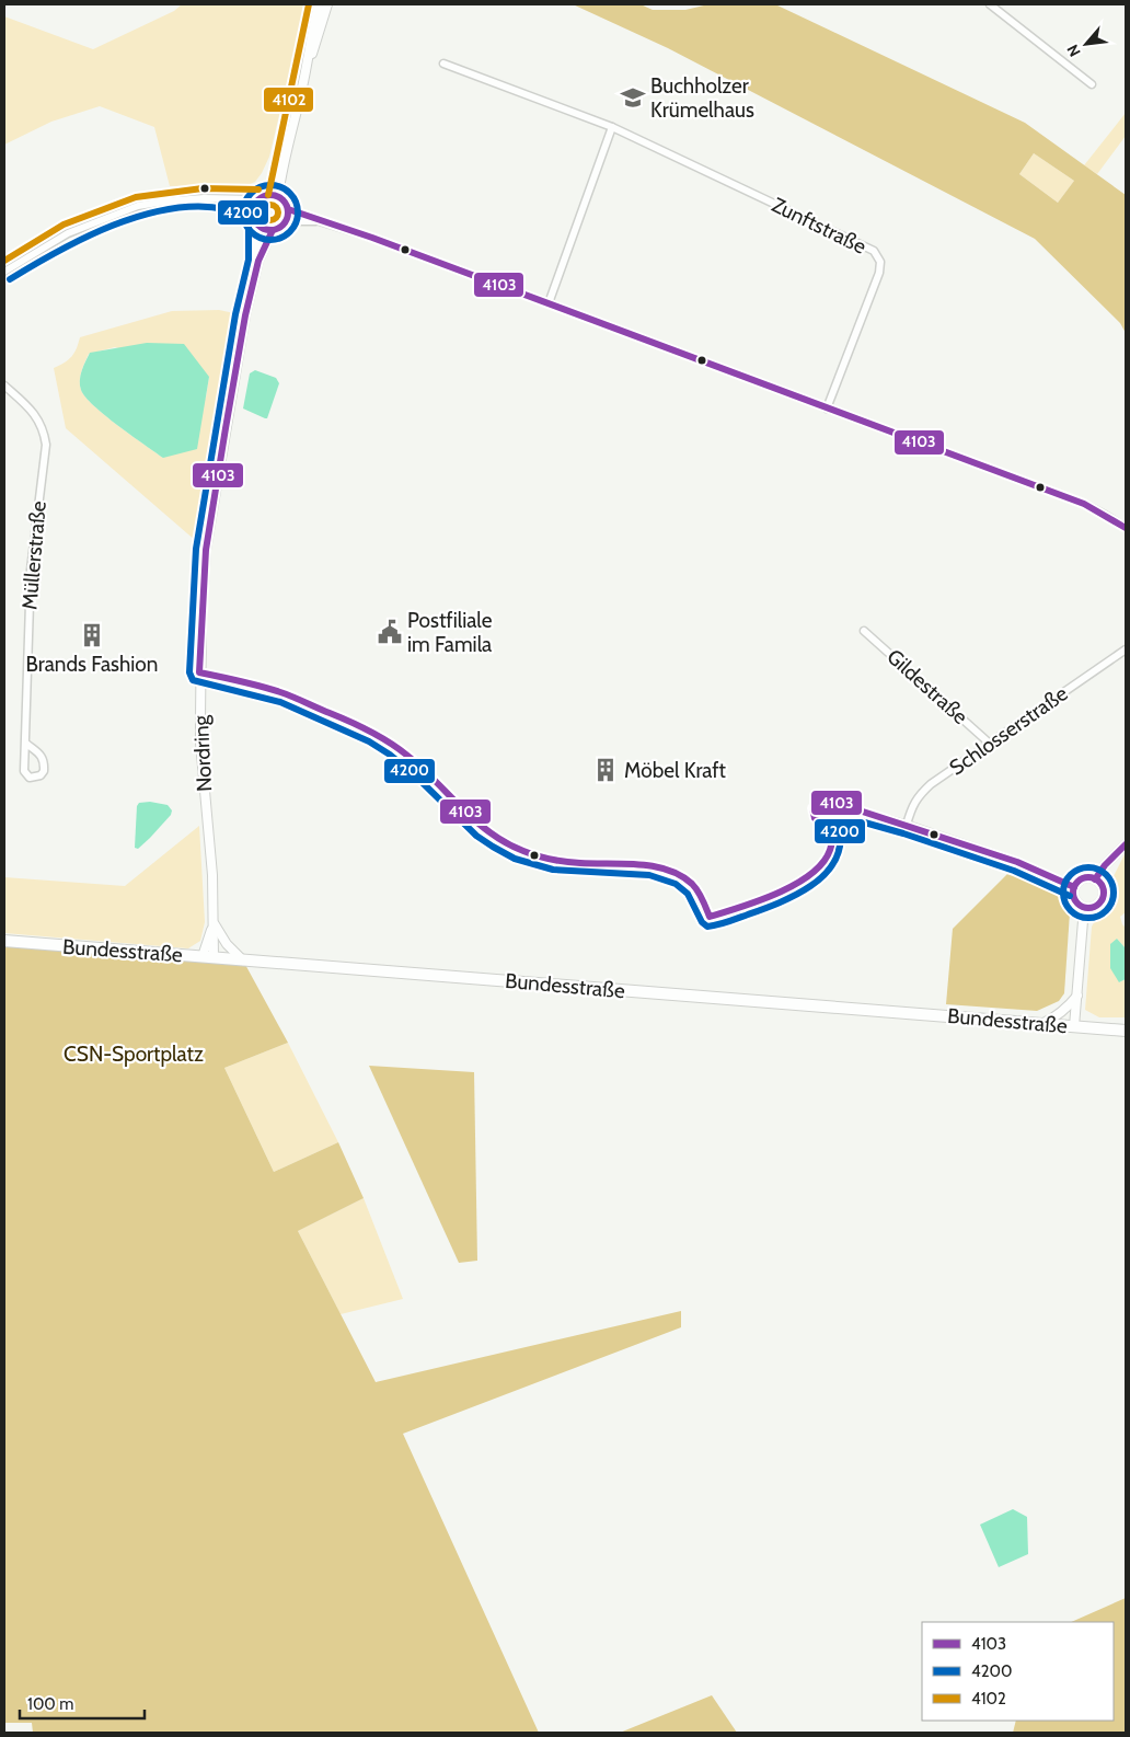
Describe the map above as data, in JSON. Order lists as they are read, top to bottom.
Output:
{
  "streets": {
    "main road": ["Bundesstraße"],
    "street": [
      "Zunftstraße",
      "Müllerstraße",
      "Gildestraße",
      "Schlosserstraße",
      "Nordring"
    ]
  },
  "crossings": [
    ["Gildestraße", "Schlosserstraße"],
    ["Nordring", "Bundesstraße"]
  ],
  "parks": ["CSN-Sportplatz"],
  "places": {
    "school or university": ["Buchholzer Krümelhaus"],
    "public building": ["Postfiliale im Famila"],
    "building": ["Brands Fashion", "Möbel Kraft"]
  },
  "lines": ["transit line 4102", "transit line 4200", "transit line 4103"],
  "legend": ["4103", "4200", "4102"],
  "scale_bar": "100 m",
  "north": "bottom left"
}
